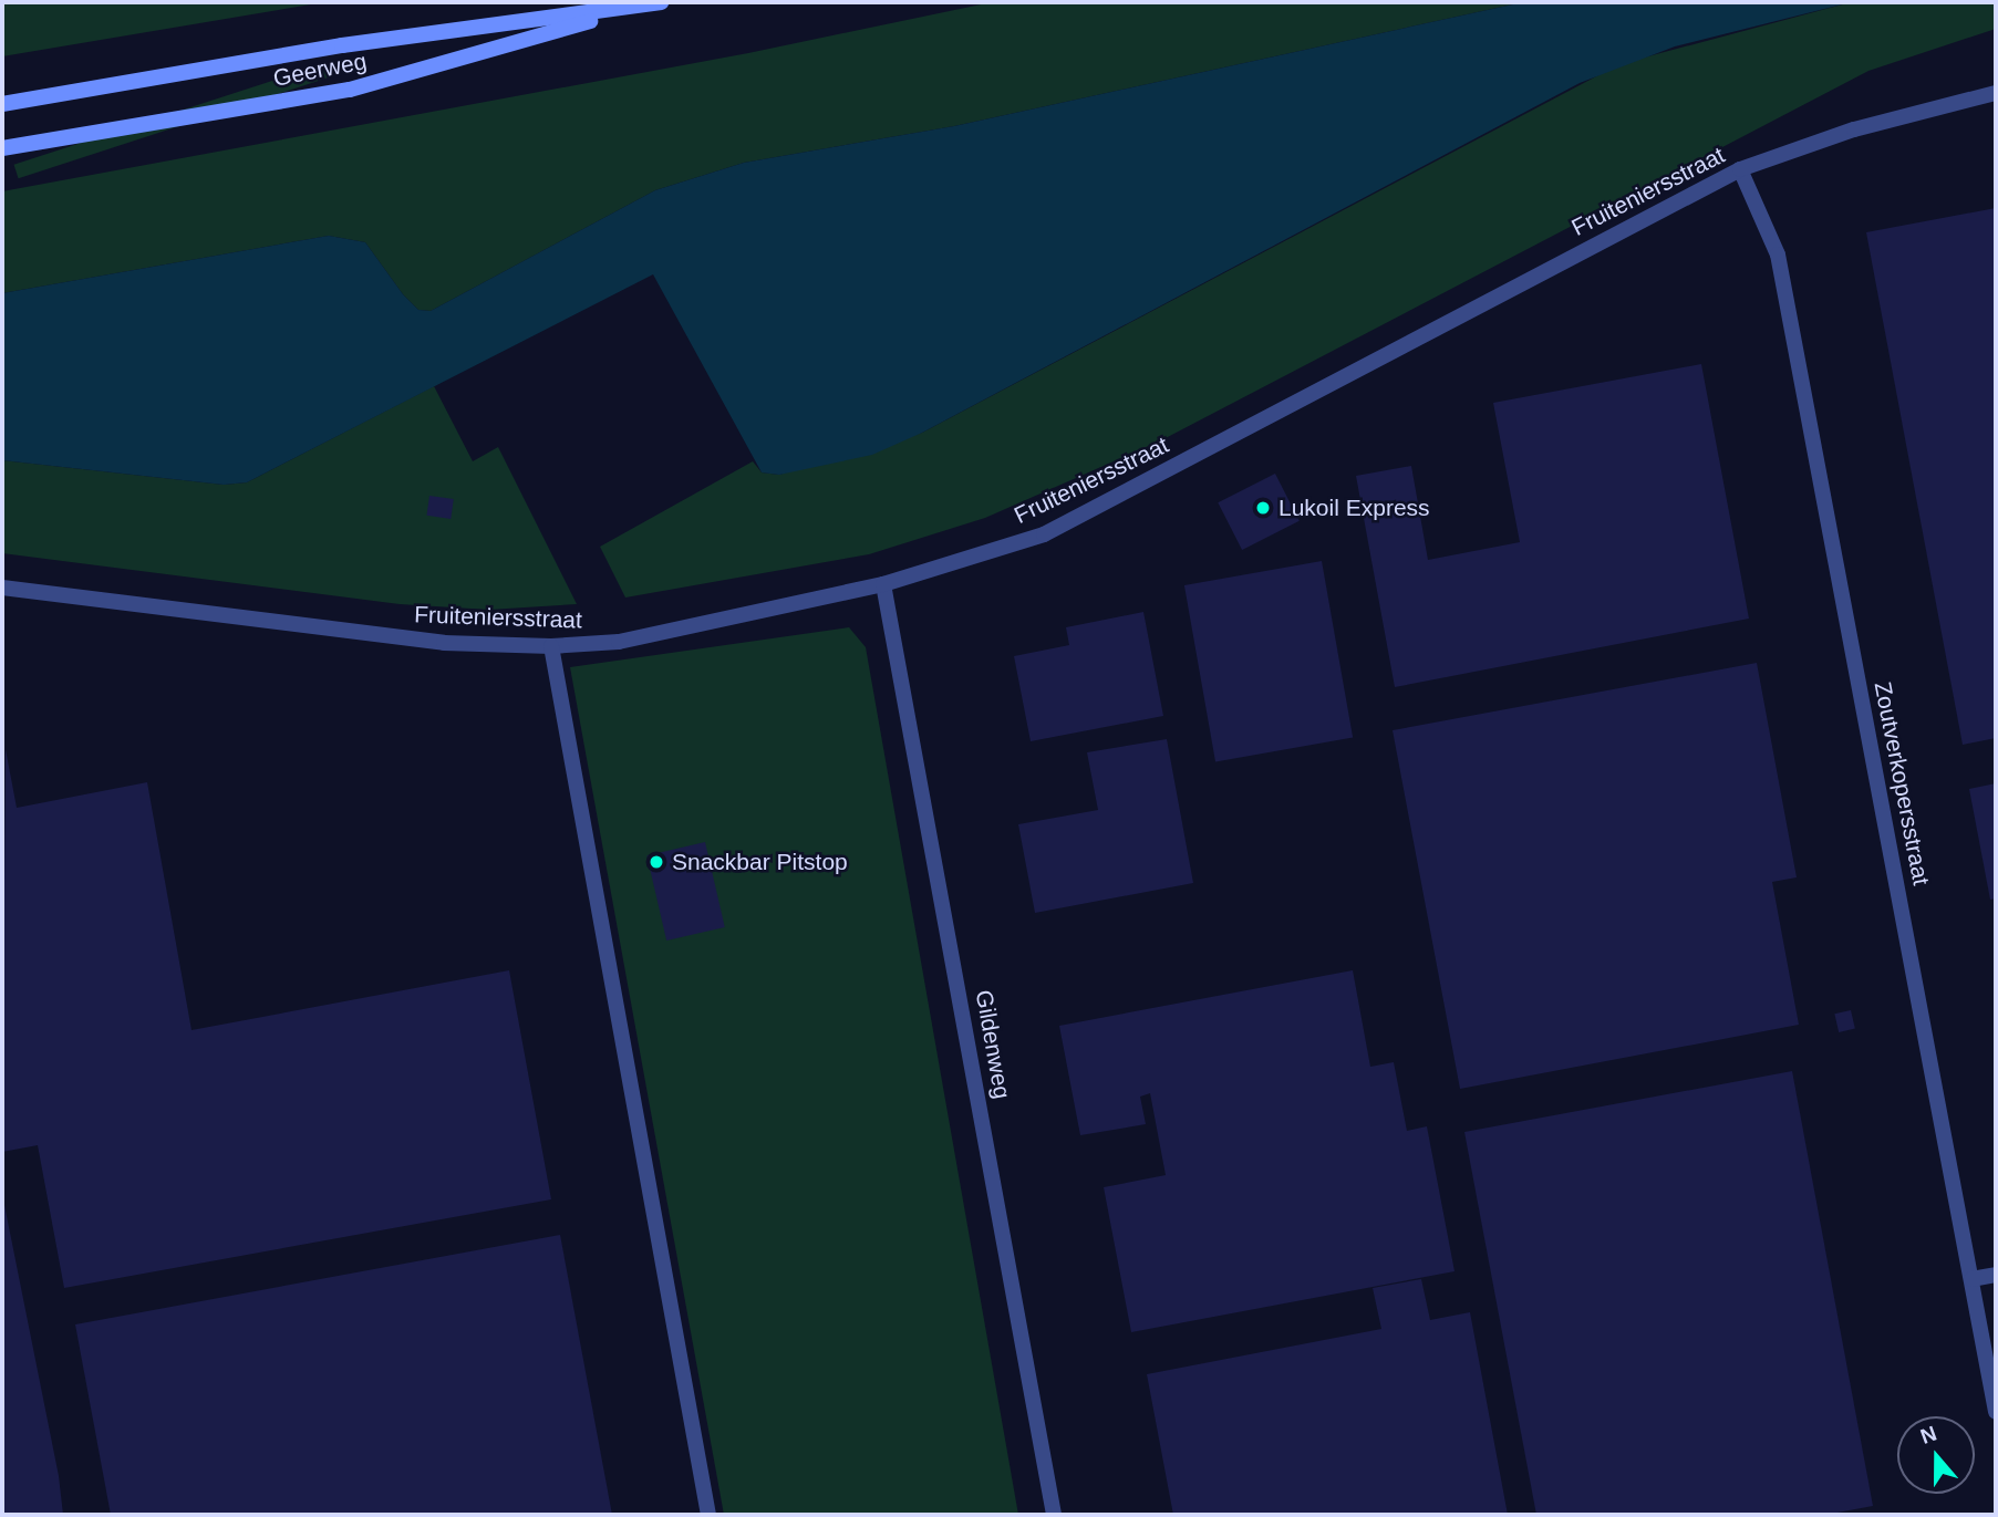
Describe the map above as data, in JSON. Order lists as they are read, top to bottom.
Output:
{
  "streets": {
    "main road": ["Geerweg"],
    "street": ["Fruiteniersstraat", "Zoutverkopersstraat", "Gildenweg"]
  },
  "crossings": [
    ["Fruiteniersstraat", "Zoutverkopersstraat"],
    ["Fruiteniersstraat", "Gildenweg"]
  ],
  "places": ["Lukoil Express", "Snackbar Pitstop"],
  "north": "top"
}
